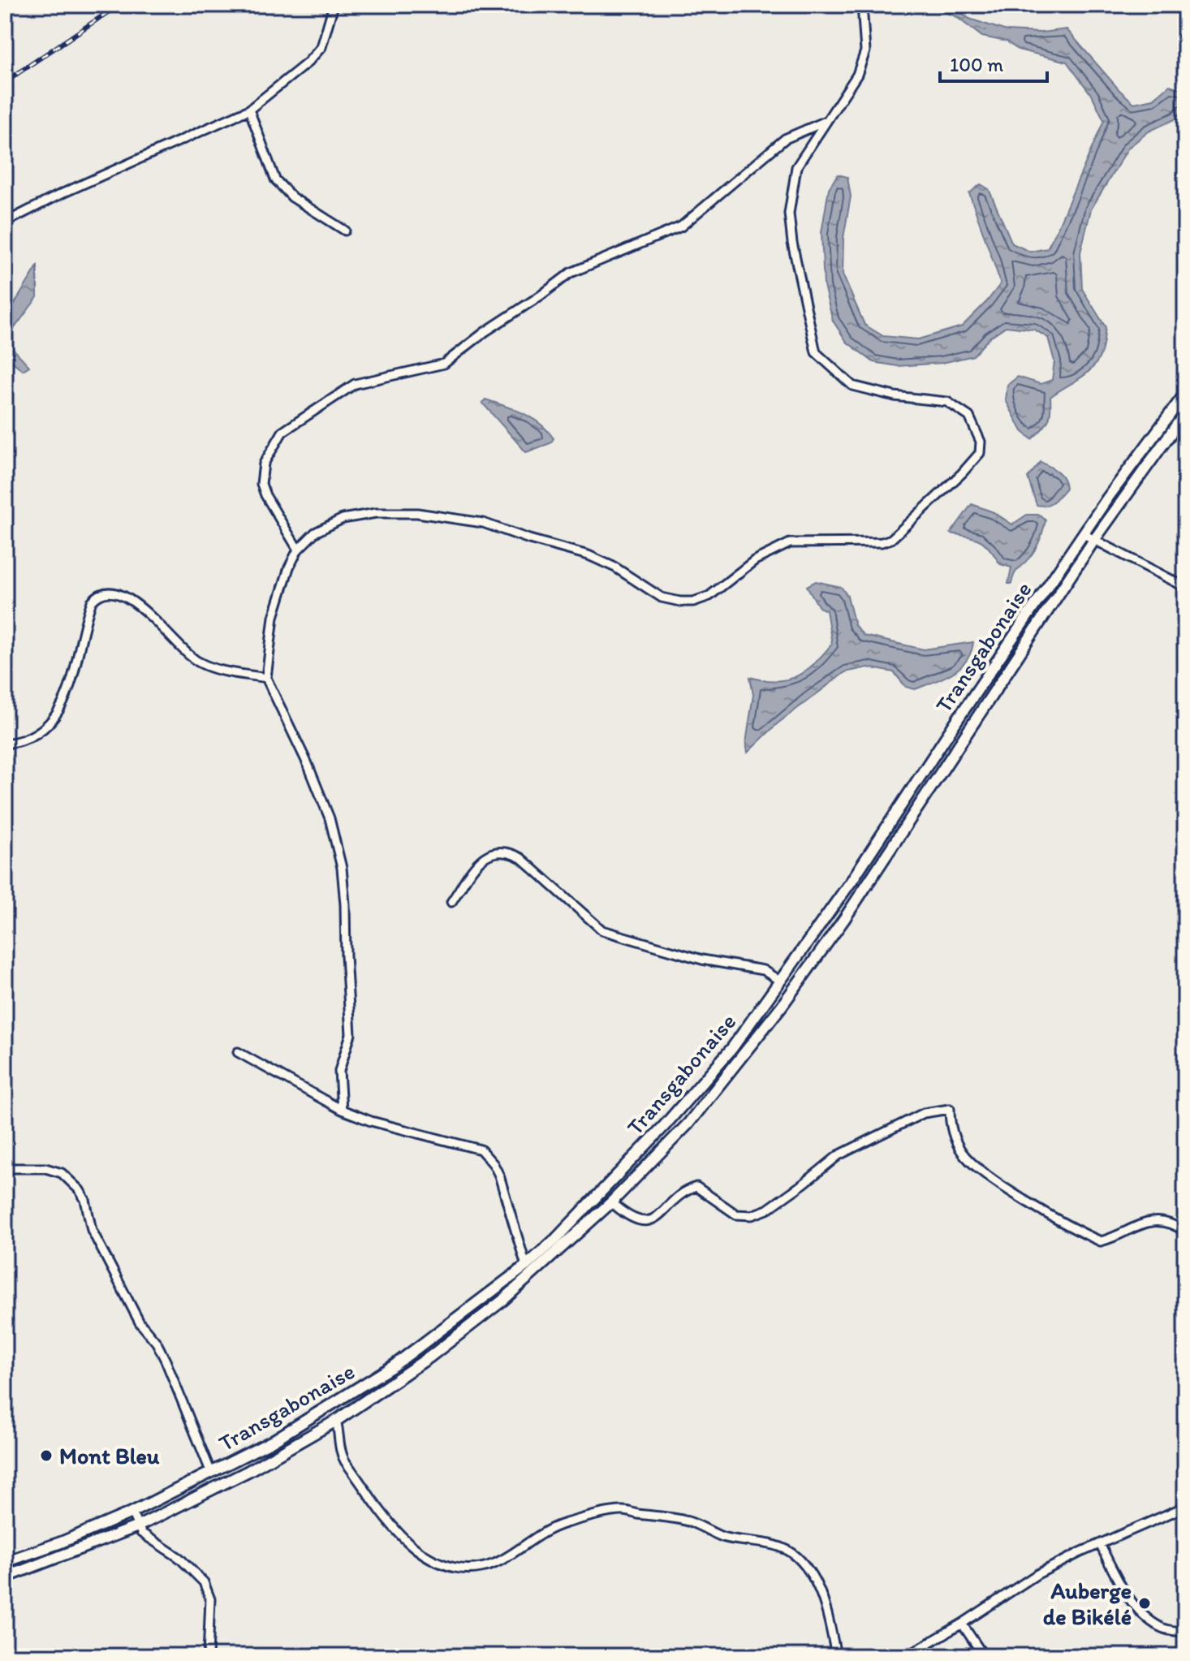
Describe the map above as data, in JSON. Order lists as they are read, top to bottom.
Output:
{
  "streets": {
    "highway": ["Transgabonaise"]
  },
  "places": ["Mont Bleu", "Auberge de Bikélé"],
  "scale_bar": "100 m"
}
